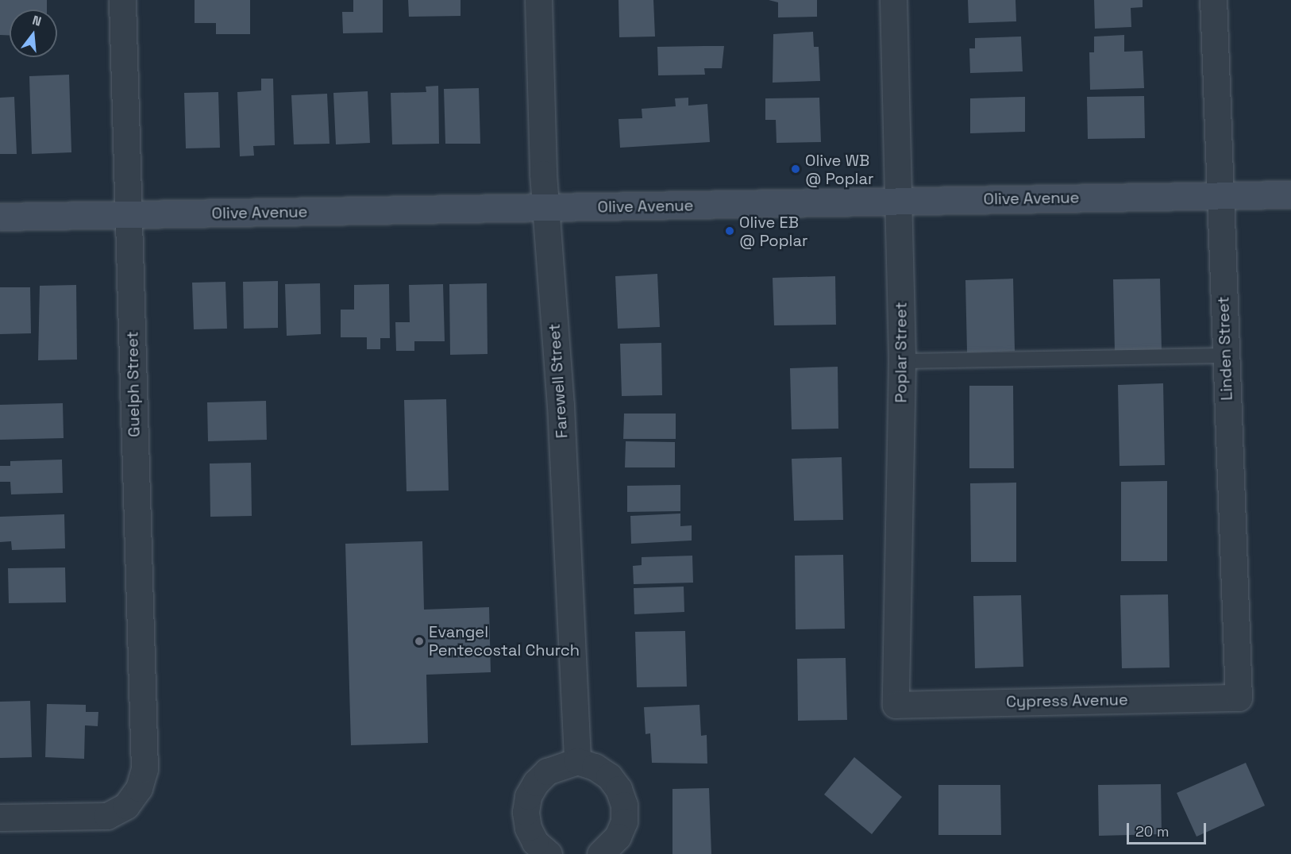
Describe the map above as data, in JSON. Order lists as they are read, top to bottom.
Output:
{
  "streets": {
    "main road": ["Olive Avenue"],
    "street": [
      "Linden Street",
      "Poplar Street",
      "Farewell Street",
      "Guelph Street",
      "Cypress Avenue"
    ]
  },
  "crossings": [
    ["Olive Avenue", "Linden Street"],
    ["Olive Avenue", "Poplar Street"],
    ["Olive Avenue", "Farewell Street"],
    ["Olive Avenue", "Guelph Street"],
    ["Linden Street", "Cypress Avenue"],
    ["Poplar Street", "Cypress Avenue"]
  ],
  "places": ["Olive WB @ Poplar", "Olive EB @ Poplar", "Evangel Pentecostal Church"],
  "scale_bar": "20 m",
  "north": "top"
}
